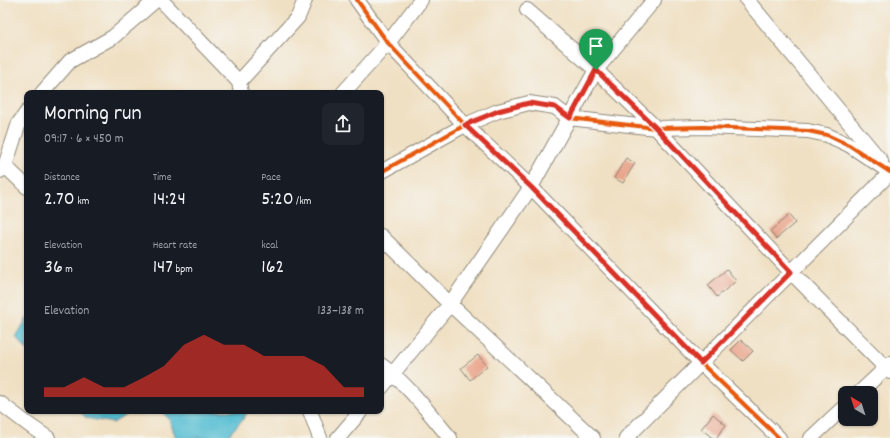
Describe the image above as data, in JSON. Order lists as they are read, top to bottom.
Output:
{
  "north": "top left",
  "page": {
    "heading": ["Morning run", "09:17 · 6 × 450 m"],
    "stats": [
      ["Distance", "2.70 km"],
      ["Time", "14:24"],
      ["Pace", "5:20 /km"],
      ["Elevation", "36 m"],
      ["Heart rate", "147 bpm"],
      ["kcal", "162"]
    ],
    "chart": ["Elevation", "133–138 m"]
  }
}
